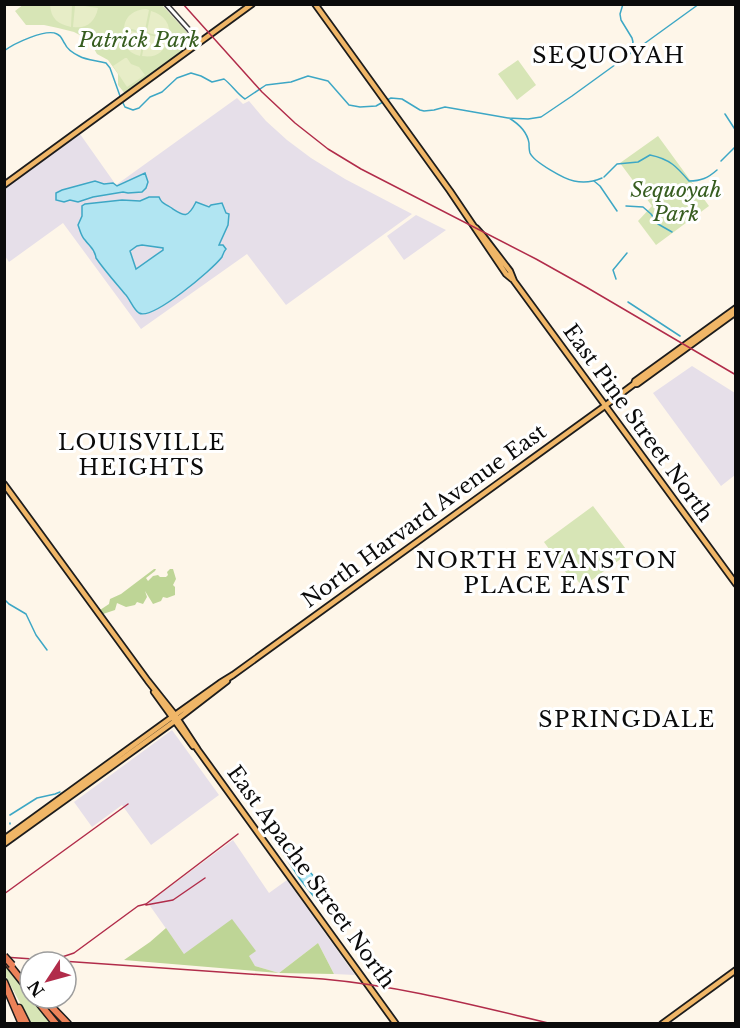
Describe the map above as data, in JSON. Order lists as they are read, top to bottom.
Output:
{
  "streets": {
    "main road": ["East Pine Street North", "North Harvard Avenue East", "East Apache Street North"]
  },
  "crossings": [
    ["East Pine Street North", "North Harvard Avenue East"],
    ["North Harvard Avenue East", "East Apache Street North"]
  ],
  "districts": [
    "SEQUOYAH",
    "LOUISVILLE HEIGHTS",
    "NORTH EVANSTON PLACE EAST",
    "SPRINGDALE"
  ],
  "parks": ["Patrick Park", "Sequoyah Park"],
  "north": "bottom left"
}
